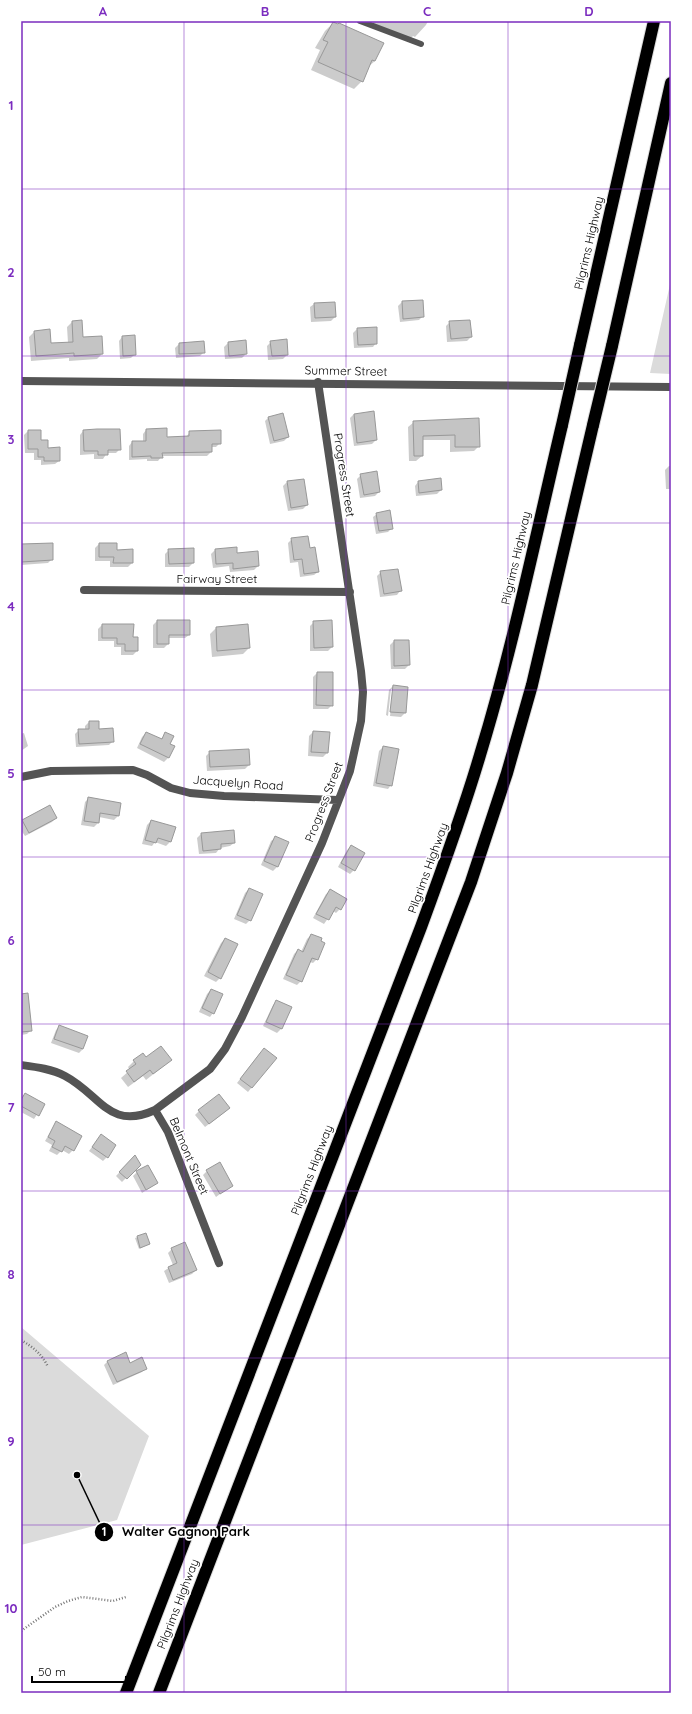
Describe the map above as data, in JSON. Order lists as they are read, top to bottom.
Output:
{
  "streets": {
    "highway": ["Pilgrims Highway"],
    "street": [
      "Summer Street",
      "Progress Street",
      "Fairway Street",
      "Jacquelyn Road",
      "Belmont Street"
    ]
  },
  "crossings": [
    ["Summer Street", "Progress Street"],
    ["Progress Street", "Fairway Street"],
    ["Progress Street", "Jacquelyn Road"],
    ["Progress Street", "Belmont Street"]
  ],
  "places": ["Walter Gagnon Park"],
  "scale_bar": "50 m",
  "grid": {
    "columns": [
      "A",
      "B",
      "C",
      "D"
    ],
    "rows": [
      "1",
      "2",
      "3",
      "4",
      "5",
      "6",
      "7",
      "8",
      "9",
      "10"
    ]
  }
}
